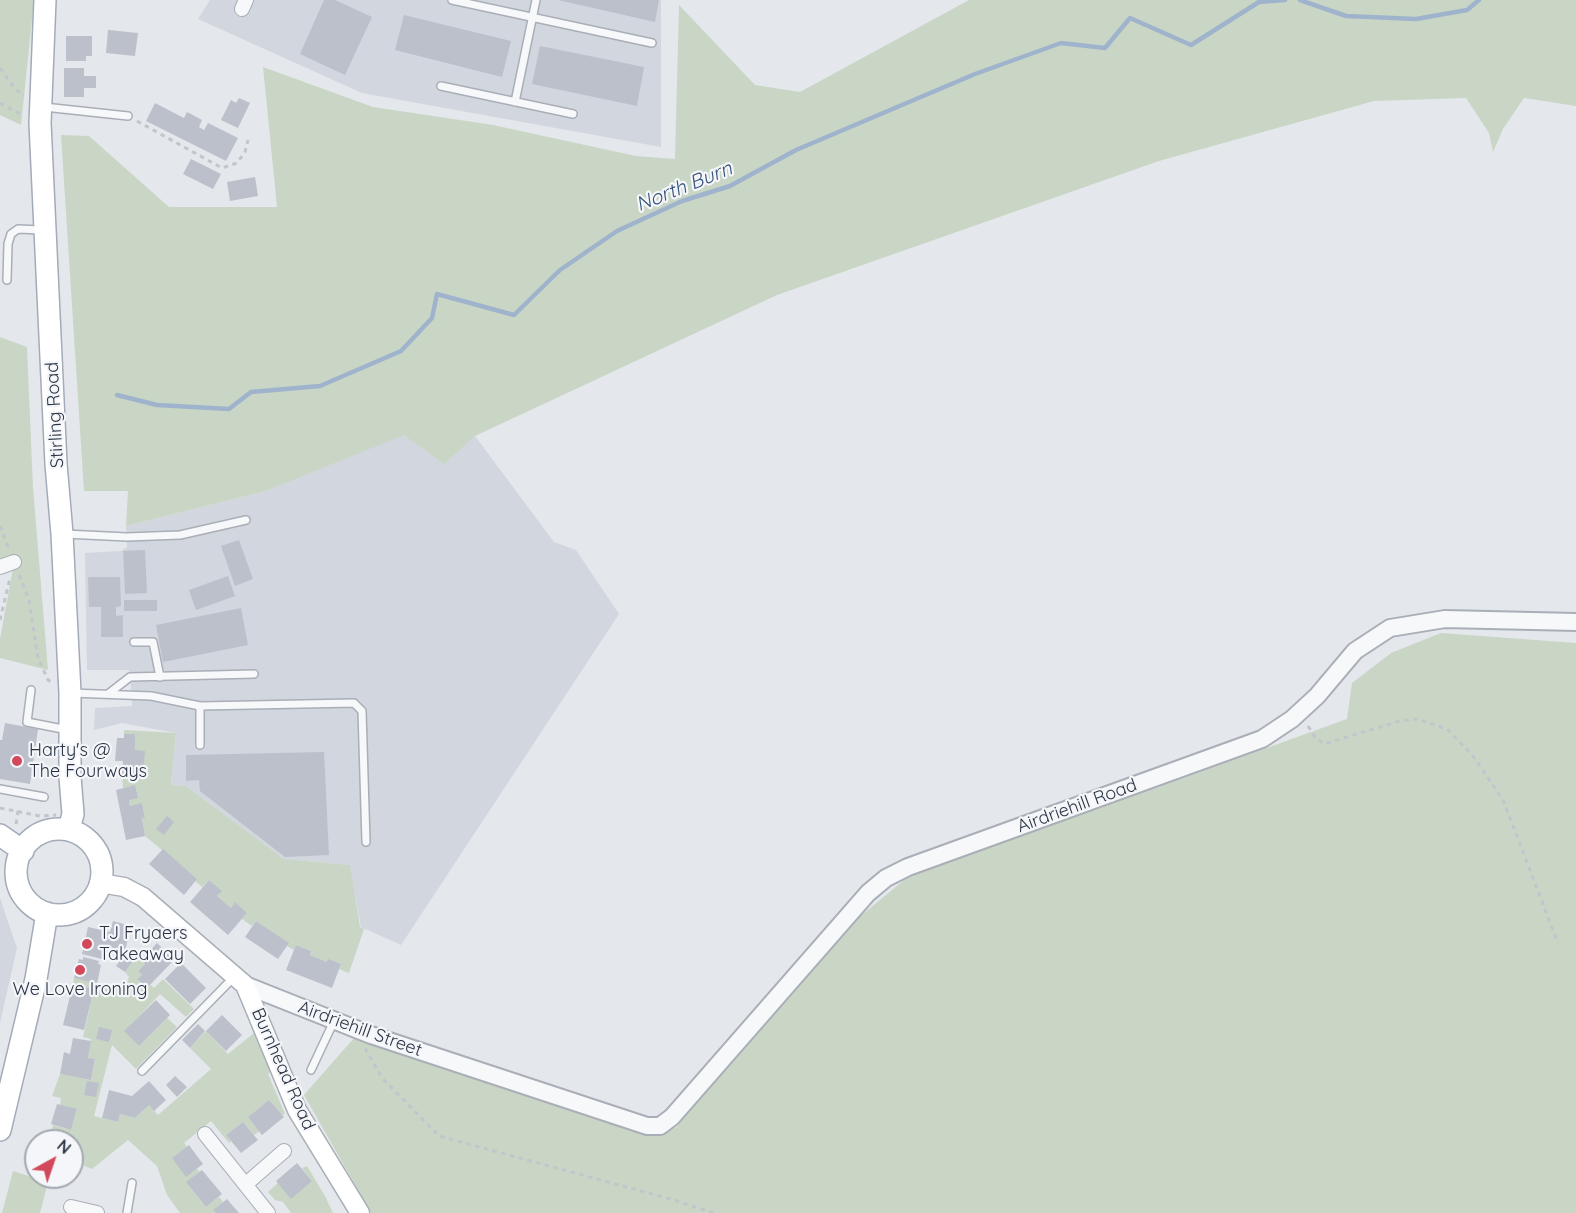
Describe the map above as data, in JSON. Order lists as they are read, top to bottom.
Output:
{
  "streets": {
    "main road": ["Stirling Road", "Airdriehill Street", "Burnhead Road"],
    "street": ["Airdriehill Road"]
  },
  "crossings": [
    ["Stirling Road", "Airdriehill Street"],
    ["Airdriehill Road", "Airdriehill Street"],
    ["Airdriehill Street", "Burnhead Road"]
  ],
  "water": ["North Burn"],
  "places": ["Harty's @ The Fourways", "TJ Fryaers Takeaway", "We Love Ironing"],
  "north": "top right"
}
